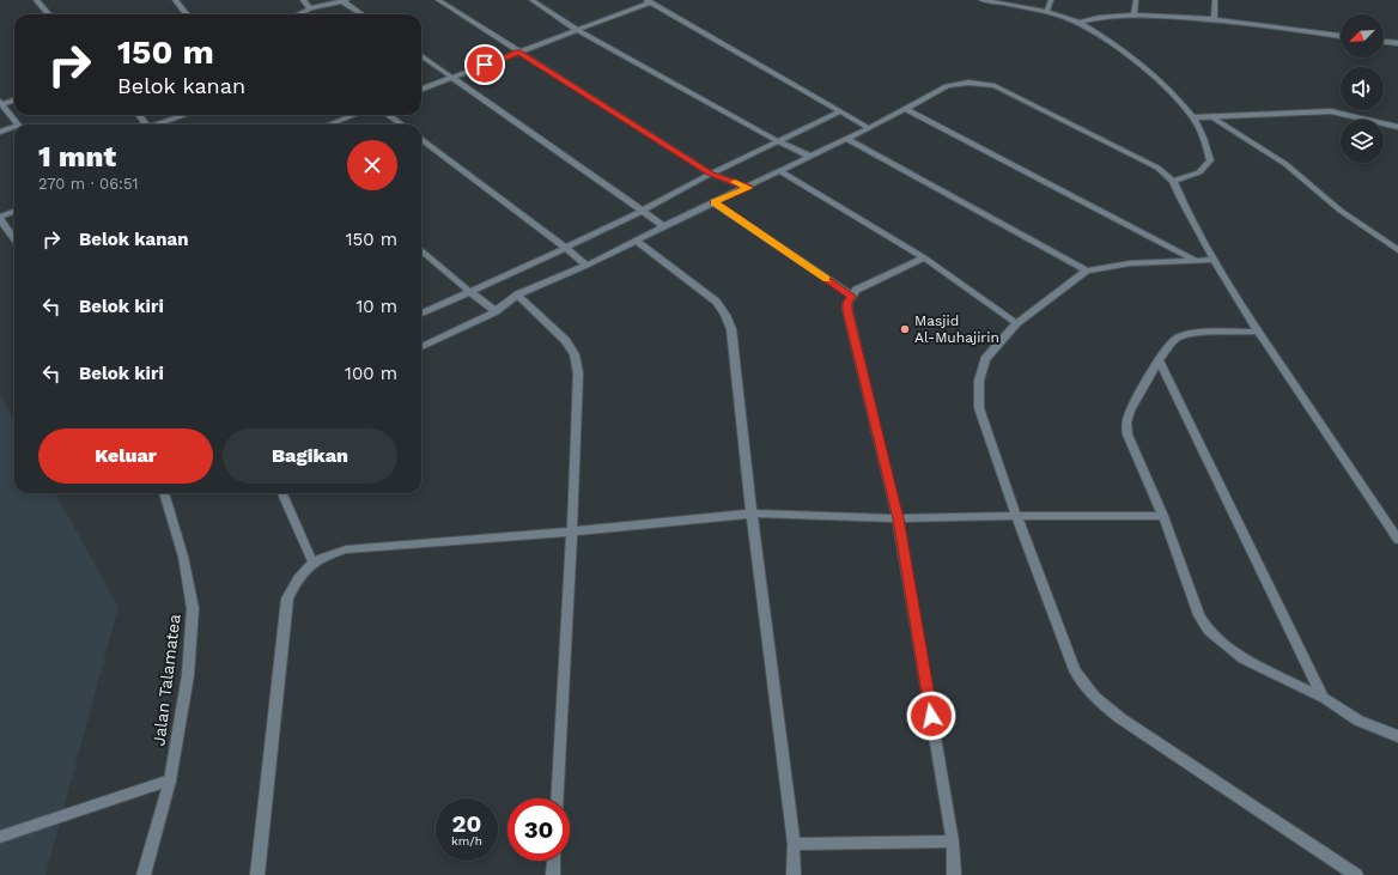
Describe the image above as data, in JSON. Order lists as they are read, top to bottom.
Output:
{
  "streets": {
    "street": ["Jalan Talamatea"]
  },
  "places": ["Masjid Al-Muhajirin"],
  "north": "bottom left",
  "page": {
    "turn": ["150 m", "Belok kanan"],
    "heading": ["1 mnt", "270 m · 06:51"],
    "list": [
      {
        "name": "Belok kanan",
        "value": "150 m"
      },
      {
        "name": "Belok kiri",
        "value": "10 m"
      },
      {
        "name": "Belok kiri",
        "value": "100 m"
      }
    ],
    "buttons": ["Keluar", "Bagikan"],
    "speed": "20 km/h",
    "limit": "30"
  }
}
